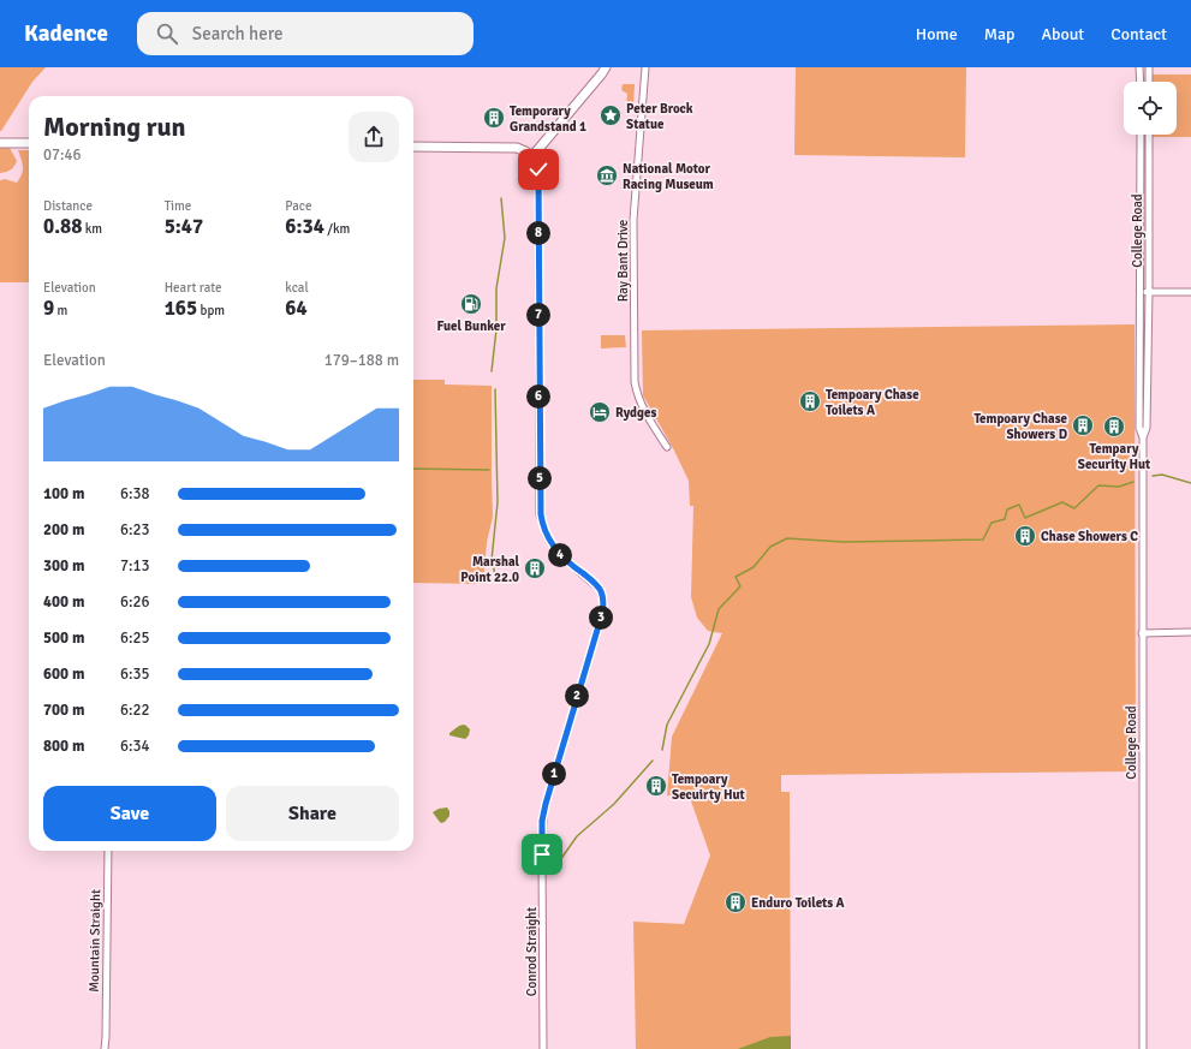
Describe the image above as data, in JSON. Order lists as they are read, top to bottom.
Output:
{
  "streets": {
    "street": [
      "College Road",
      "Ray Bant Drive",
      "Mountain Straight",
      "Conrod Straight"
    ]
  },
  "places": {
    "place": ["Peter Brock Statue"],
    "building": [
      "Temporary Grandstand 1",
      "Tempoary Chase Toilets A",
      "Tempoary Chase Showers D",
      "Tempary Security Hut",
      "Chase Showers C",
      "Marshal Point 22.0",
      "Tempoary Secuirty Hut",
      "Enduro Toilets A"
    ],
    "museum": ["National Motor Racing Museum"],
    "fuel station": ["Fuel Bunker"],
    "hotel": ["Rydges"]
  },
  "page": {
    "header": "Kadence",
    "search": "Search here",
    "nav": [
      "Home",
      "Map",
      "About",
      "Contact"
    ],
    "heading": ["Morning run", "07:46"],
    "stats": [
      ["Distance", "0.88 km"],
      ["Time", "5:47"],
      ["Pace", "6:34 /km"],
      ["Elevation", "9 m"],
      ["Heart rate", "165 bpm"],
      ["kcal", "64"]
    ],
    "pins": [
      "8",
      "7",
      "6",
      "5",
      "4",
      "3",
      "2",
      "1"
    ],
    "chart": ["Elevation", "179–188 m"],
    "list": [
      {
        "name": "100 m",
        "note": "6:38"
      },
      {
        "name": "200 m",
        "note": "6:23"
      },
      {
        "name": "300 m",
        "note": "7:13"
      },
      {
        "name": "400 m",
        "note": "6:26"
      },
      {
        "name": "500 m",
        "note": "6:25"
      },
      {
        "name": "600 m",
        "note": "6:35"
      },
      {
        "name": "700 m",
        "note": "6:22"
      },
      {
        "name": "800 m",
        "note": "6:34"
      }
    ],
    "buttons": ["Save", "Share"]
  }
}
